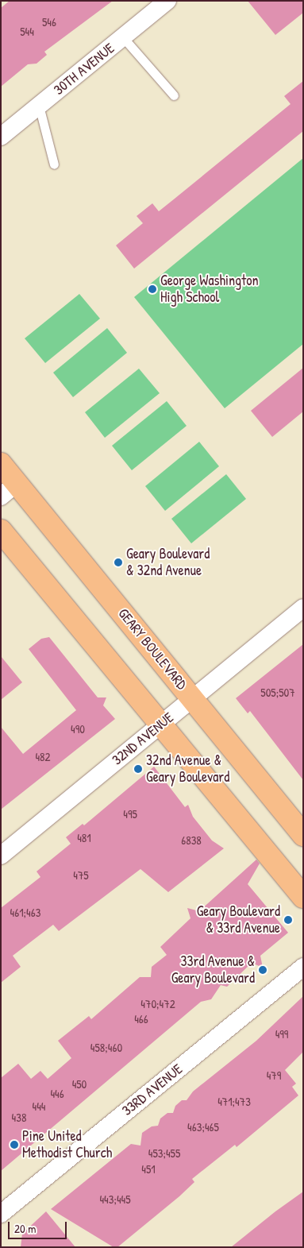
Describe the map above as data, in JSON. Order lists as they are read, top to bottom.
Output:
{
  "streets": {
    "main road": ["GEARY BOULEVARD"],
    "street": ["30TH AVENUE", "32ND AVENUE", "33RD AVENUE"]
  },
  "crossings": [
    ["GEARY BOULEVARD", "32ND AVENUE"]
  ],
  "places": [
    "George Washington High School",
    "Geary Boulevard & 32nd Avenue",
    "32nd Avenue & Geary Boulevard",
    "Geary Boulevard & 33rd Avenue",
    "33rd Avenue & Geary Boulevard",
    "Pine United Methodist Church"
  ],
  "house_numbers": [
    "546",
    "544",
    "505;507",
    "490",
    "482",
    "495",
    "481",
    "6838",
    "475",
    "461;463",
    "470;472",
    "466",
    "499",
    "458;460",
    "479",
    "450",
    "446",
    "471;473",
    "444",
    "438",
    "463;465",
    "453;455",
    "451",
    "443;445"
  ],
  "scale_bar": "20 m"
}
